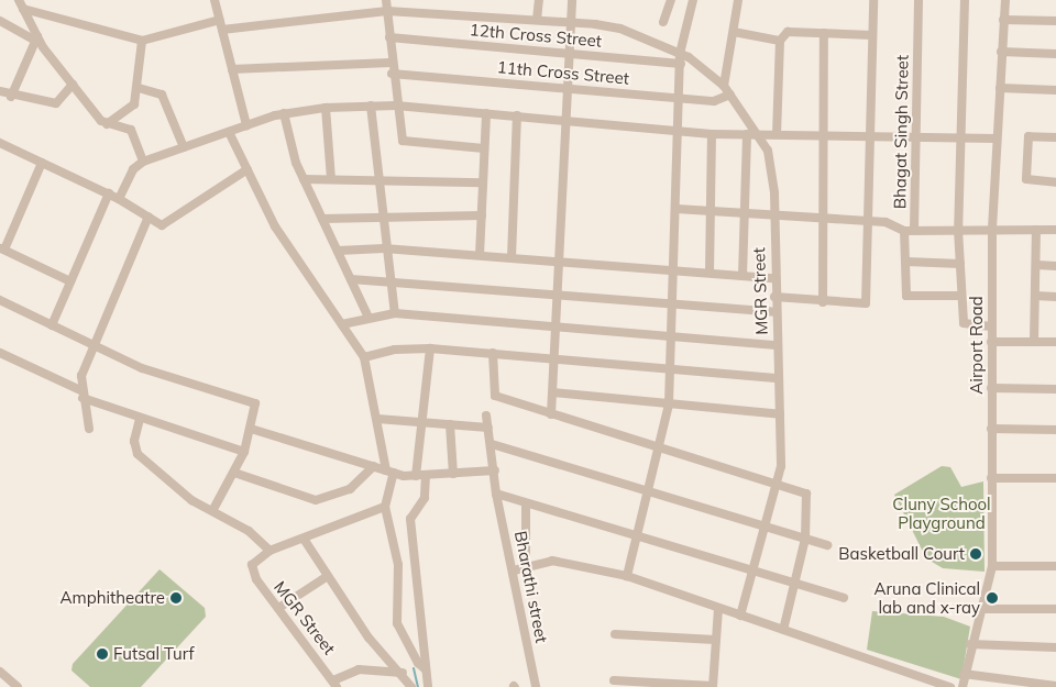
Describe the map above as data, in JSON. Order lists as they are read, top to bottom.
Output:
{
  "streets": {
    "street": [
      "12th Cross Street",
      "11th Cross Street",
      "Bhagat Singh Street",
      "MGR Street",
      "Airport Road",
      "Bharathi street"
    ]
  },
  "crossings": [
    ["11th Cross Street", "MGR Street"],
    ["Bhagat Singh Street", "Airport Road"]
  ],
  "parks": ["Cluny School Playground"],
  "places": [
    "Basketball Court",
    "Amphitheatre",
    "Aruna Clinical lab and x-ray",
    "Futsal Turf"
  ]
}
